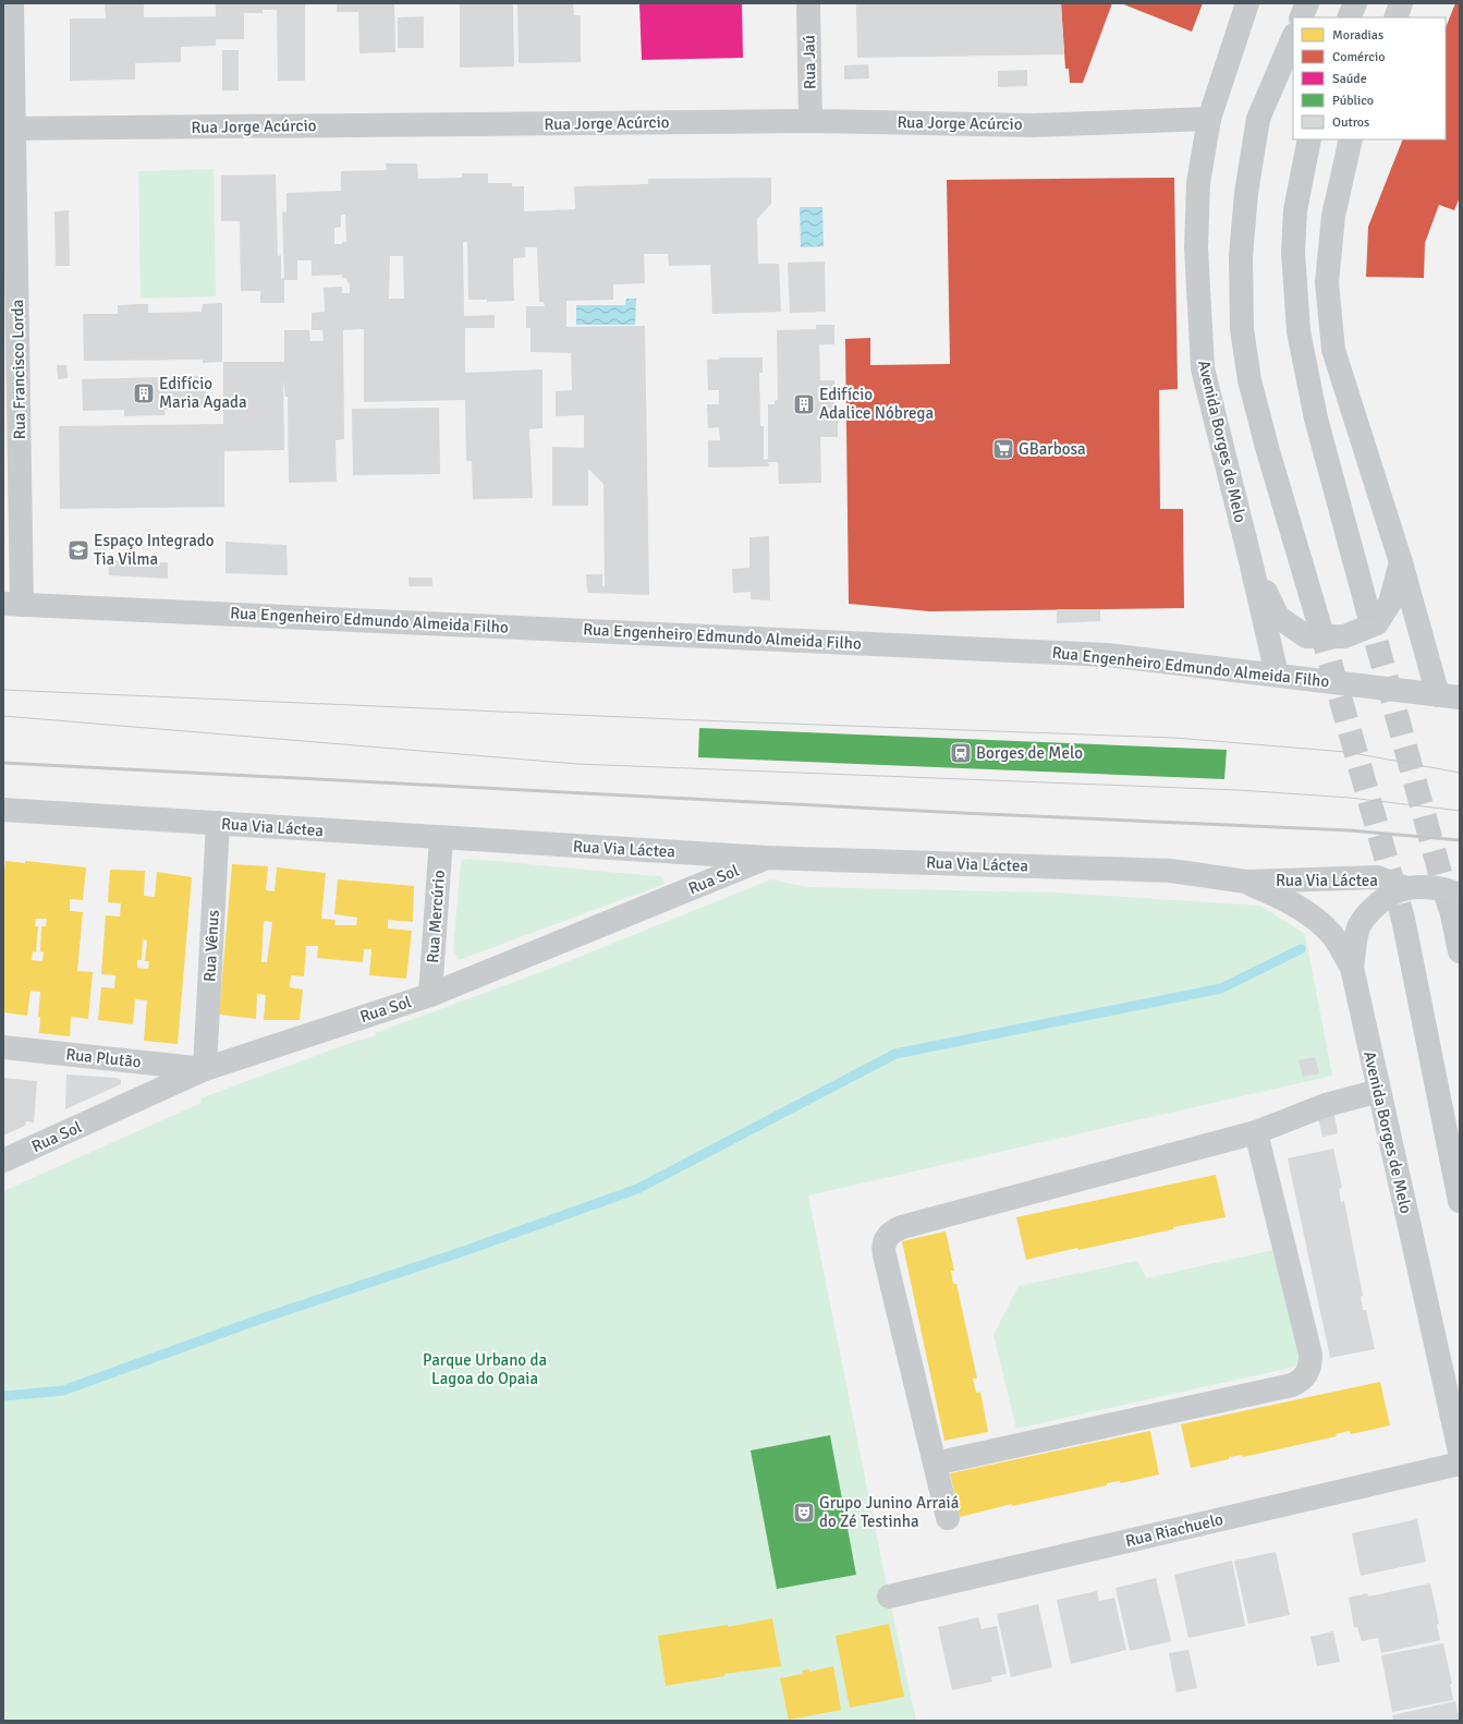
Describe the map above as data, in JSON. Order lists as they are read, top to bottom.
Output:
{
  "streets": {
    "main road": ["Avenida Borges de Melo"],
    "street": [
      "Rua Jaú",
      "Rua Jorge Acúrcio",
      "Rua Francisco Lorda",
      "Rua Engenheiro Edmundo Almeida Filho",
      "Rua Via Láctea",
      "Rua Sol",
      "Rua Mercúrio",
      "Rua Vênus",
      "Rua Plutão",
      "Rua Riachuelo"
    ]
  },
  "crossings": [
    ["Rua Jaú", "Rua Jorge Acúrcio"],
    ["Rua Jorge Acúrcio", "Rua Francisco Lorda"],
    ["Rua Jorge Acúrcio", "Avenida Borges de Melo"],
    ["Rua Francisco Lorda", "Rua Engenheiro Edmundo Almeida Filho"],
    ["Avenida Borges de Melo", "Rua Engenheiro Edmundo Almeida Filho"],
    ["Avenida Borges de Melo", "Rua Via Láctea"],
    ["Rua Via Láctea", "Rua Sol"],
    ["Rua Via Láctea", "Rua Mercúrio"],
    ["Rua Via Láctea", "Rua Vênus"],
    ["Rua Sol", "Rua Mercúrio"],
    ["Rua Sol", "Rua Vênus"],
    ["Rua Sol", "Rua Plutão"],
    ["Rua Vênus", "Rua Plutão"]
  ],
  "parks": ["Parque Urbano da Lagoa do Opaia"],
  "places": {
    "building": ["Edifício Maria Agada", "Edifício Adalice Nóbrega"],
    "supermarket": ["GBarbosa"],
    "school or university": ["Espaço Integrado Tia Vilma"],
    "station": ["Borges de Melo"],
    "theatre": ["Grupo Junino Arraiá do Zé Testinha"]
  },
  "legend": [
    "Moradias",
    "Comércio",
    "Saúde",
    "Público",
    "Outros"
  ]
}
